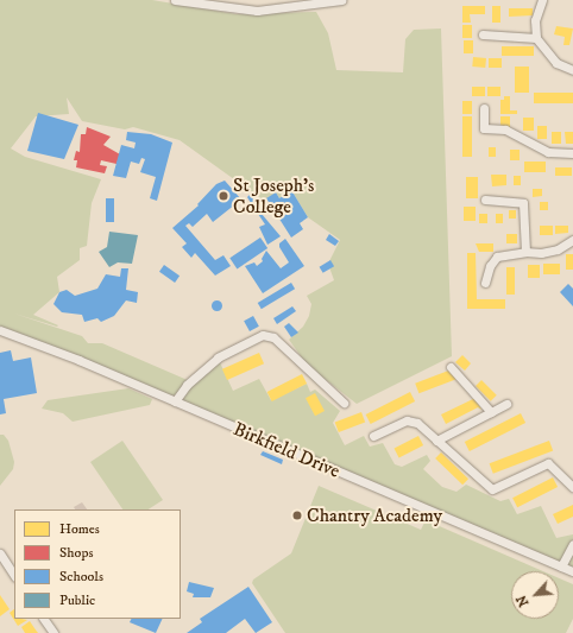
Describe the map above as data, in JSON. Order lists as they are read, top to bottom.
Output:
{
  "streets": {
    "street": ["Birkfield Drive"]
  },
  "places": ["St Joseph's College", "Chantry Academy"],
  "legend": [
    "Homes",
    "Shops",
    "Schools",
    "Public"
  ],
  "north": "bottom left"
}
